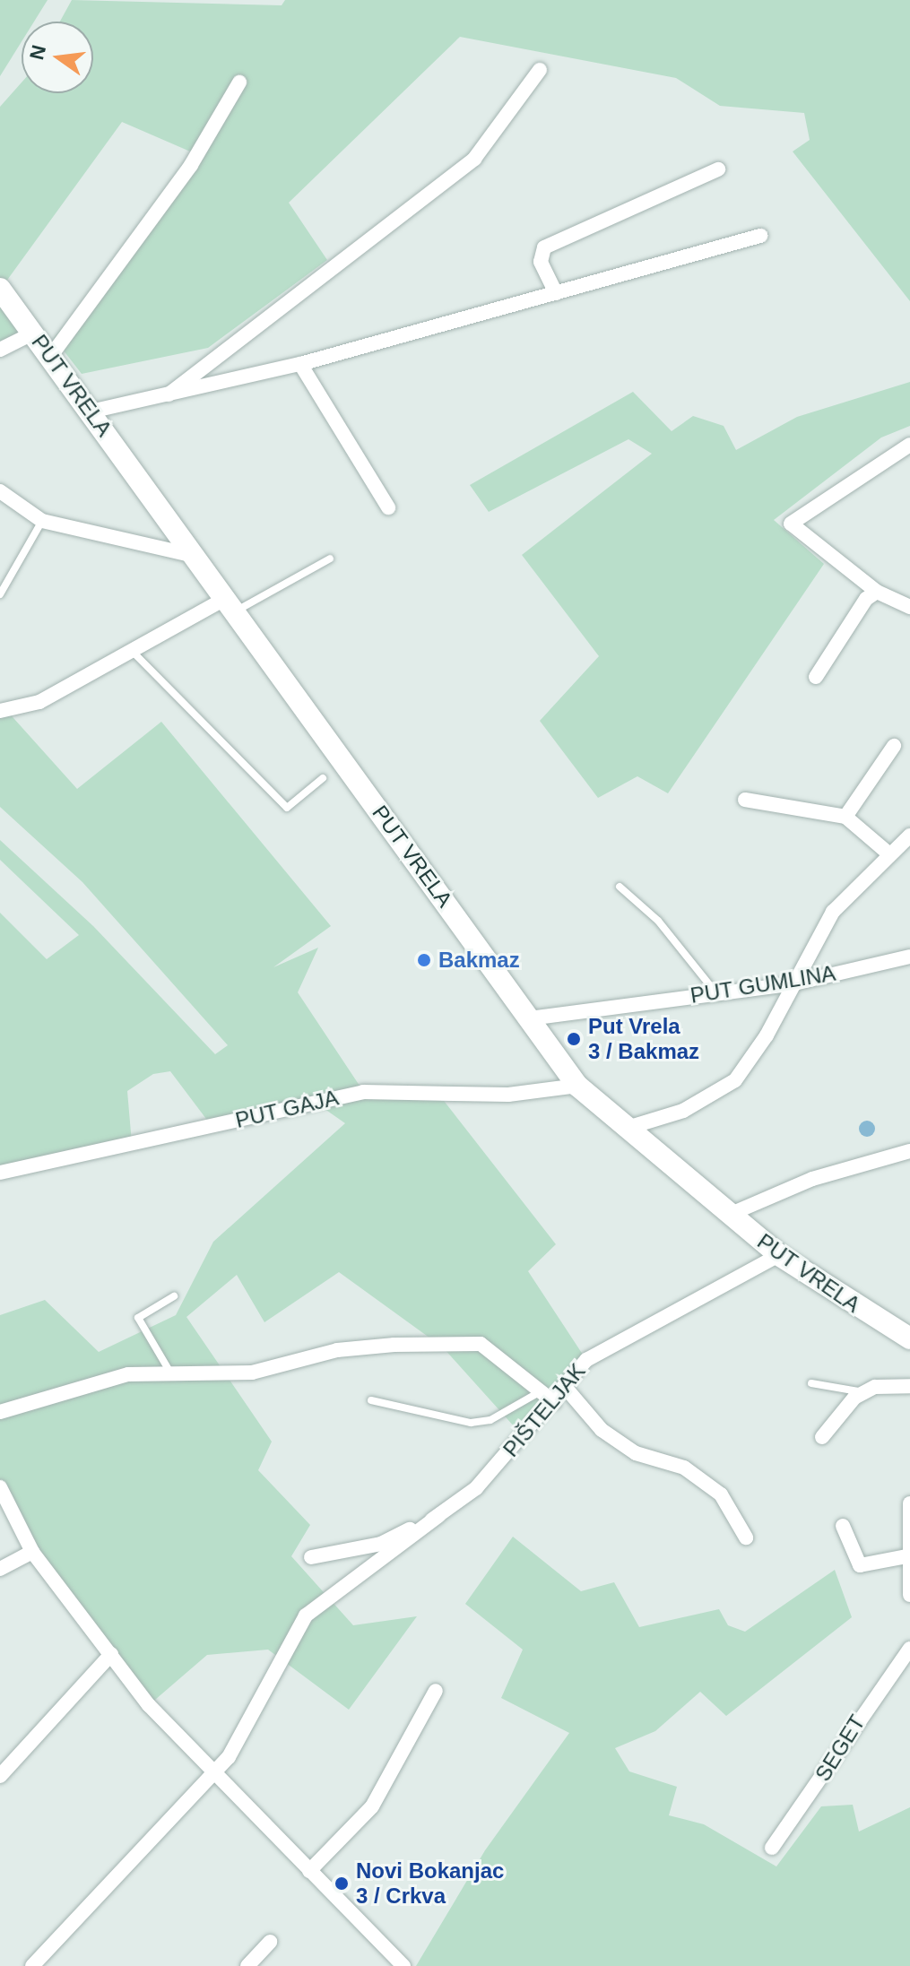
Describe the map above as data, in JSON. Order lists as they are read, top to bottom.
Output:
{
  "streets": {
    "main road": ["PUT VRELA"],
    "street": [
      "PUT GUMLINA",
      "PUT GAJA",
      "PIŠTELJAK",
      "SEGET"
    ]
  },
  "crossings": [
    ["PUT VRELA", "PUT GUMLINA"],
    ["PUT VRELA", "PUT GAJA"],
    ["PUT VRELA", "PIŠTELJAK"]
  ],
  "places": ["Bakmaz", "Put Vrela 3 / Bakmaz", "Novi Bokanjac 3 / Crkva"],
  "north": "left"
}
